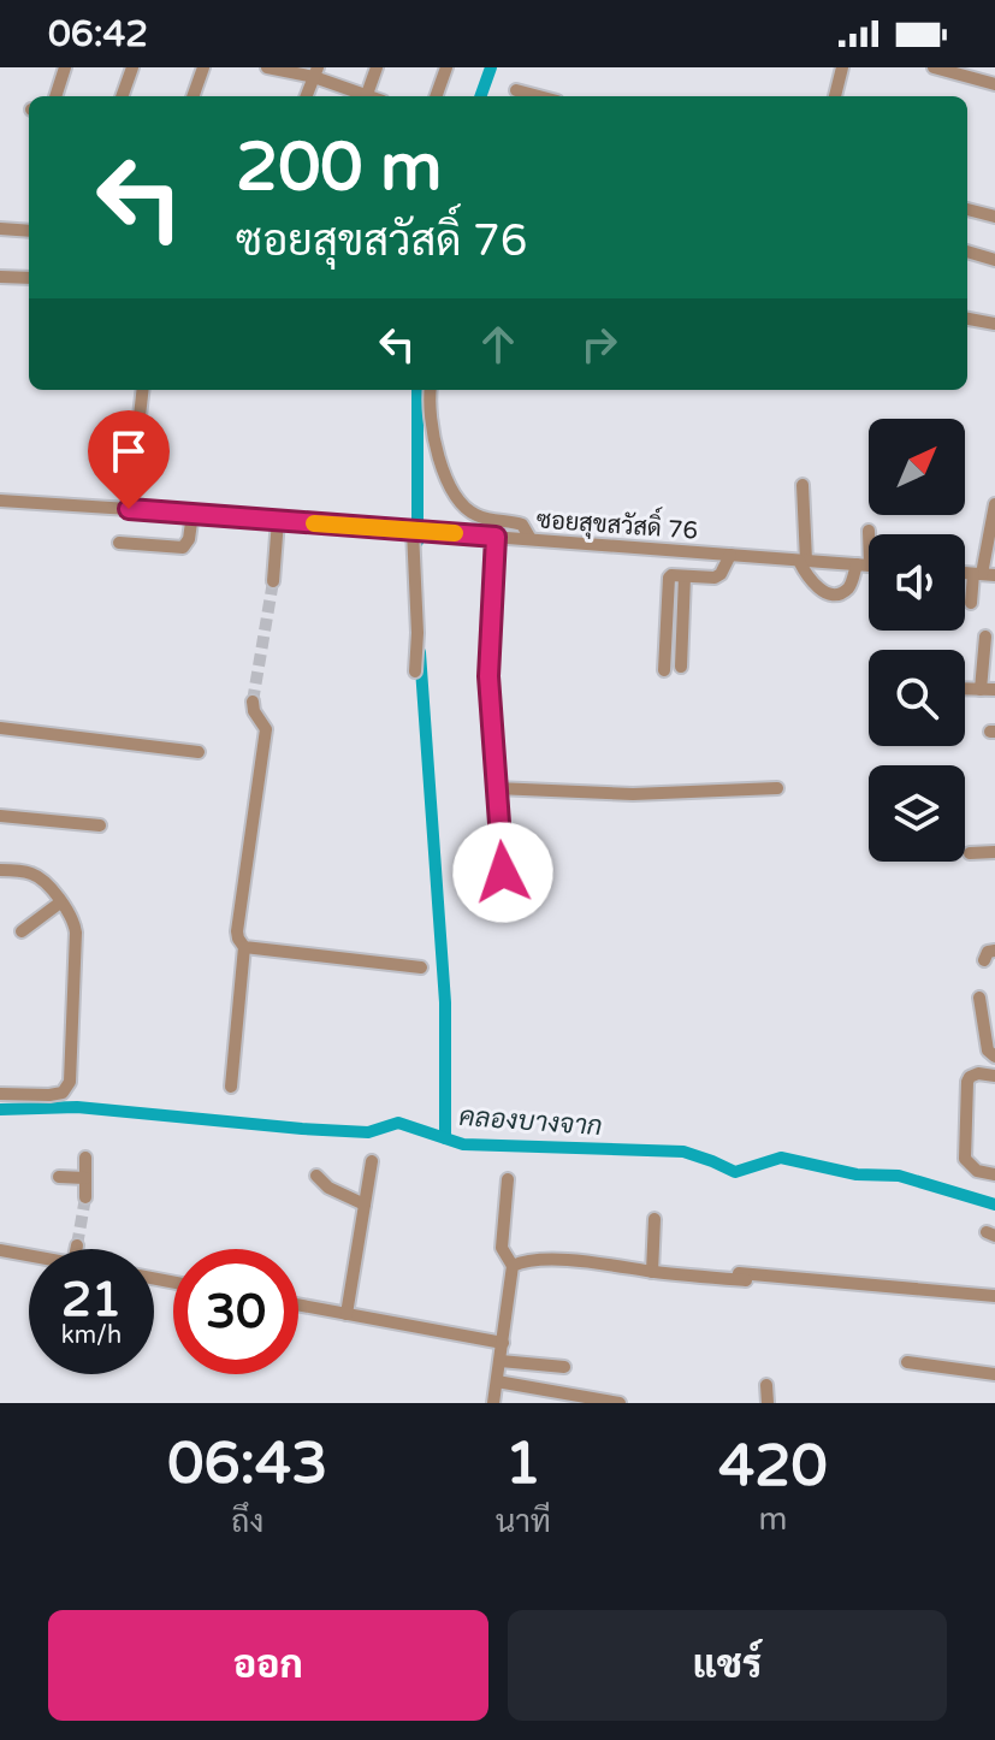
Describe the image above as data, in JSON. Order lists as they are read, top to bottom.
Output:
{
  "streets": {
    "street": ["ซอยสุขสวัสดิ์ 76"]
  },
  "water": ["คลองบางจาก"],
  "north": "top right",
  "page": {
    "status": "06:42",
    "turn": ["200 m", "ซอยสุขสวัสดิ์ 76"],
    "speed": "21 km/h",
    "limit": "30",
    "eta": [
      "06:43",
      "ถึง",
      "1",
      "นาที",
      "420",
      "m"
    ],
    "buttons": ["ออก", "แชร์"]
  }
}
